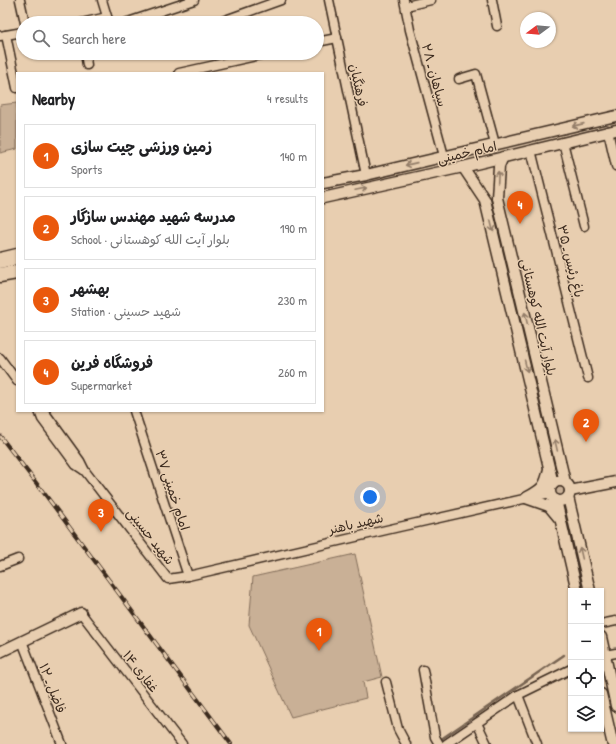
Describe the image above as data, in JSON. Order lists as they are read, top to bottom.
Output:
{
  "streets": {
    "main road": ["امام خمینی", "بلوار آیت الله کوهستانی"],
    "street": [
      "سپاهان ـ ۲۸",
      "فرهنگیان",
      "باغ رئیس ـ ۳۵",
      "امام خمینی ۳۷",
      "شهید باهنر",
      "شهید حسینی",
      "غفاری ۱۴",
      "فاضل ـ ۱۲"
    ]
  },
  "crossings": [
    ["سپاهان ـ ۲۸", "امام خمینی"],
    ["فرهنگیان", "امام خمینی"],
    ["امام خمینی", "باغ رئیس ـ ۳۵"],
    ["امام خمینی", "بلوار آیت الله کوهستانی"],
    ["بلوار آیت الله کوهستانی", "شهید باهنر"],
    ["امام خمینی ۳۷", "شهید باهنر"],
    ["شهید باهنر", "شهید حسینی"]
  ],
  "north": "left",
  "page": {
    "search": "Search here",
    "heading": ["Nearby", "4 results"],
    "list": [
      {
        "mark": "1",
        "name": "زمین ورزشی چیت سازی",
        "note": "Sports",
        "value": "140 m"
      },
      {
        "mark": "2",
        "name": "مدرسه شهید مهندس سازگار",
        "note": "School · بلوار آیت الله کوهستانی",
        "value": "190 m"
      },
      {
        "mark": "3",
        "name": "بهشهر",
        "note": "Station · شهید حسینی",
        "value": "230 m"
      },
      {
        "mark": "4",
        "name": "فروشگاه فرین",
        "note": "Supermarket",
        "value": "260 m"
      }
    ],
    "pins": [
      "4",
      "2",
      "3",
      "1"
    ],
    "map_buttons": ["+", "−"]
  }
}
